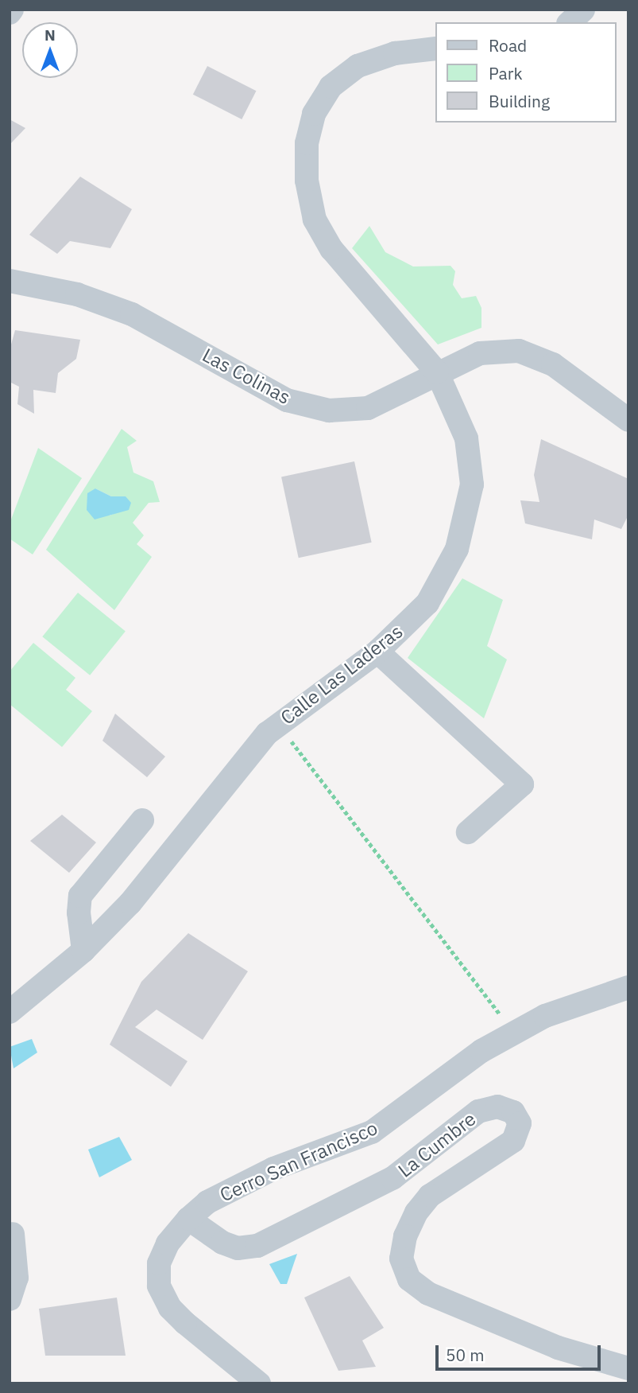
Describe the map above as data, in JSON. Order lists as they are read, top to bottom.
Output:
{
  "streets": {
    "street": [
      "Las Colinas",
      "Calle Las Laderas",
      "La Cumbre",
      "Cerro San Francisco"
    ]
  },
  "crossings": [
    ["Las Colinas", "Calle Las Laderas"],
    ["La Cumbre", "Cerro San Francisco"]
  ],
  "legend": ["Road", "Park", "Building"],
  "scale_bar": "50 m",
  "north": "top"
}
